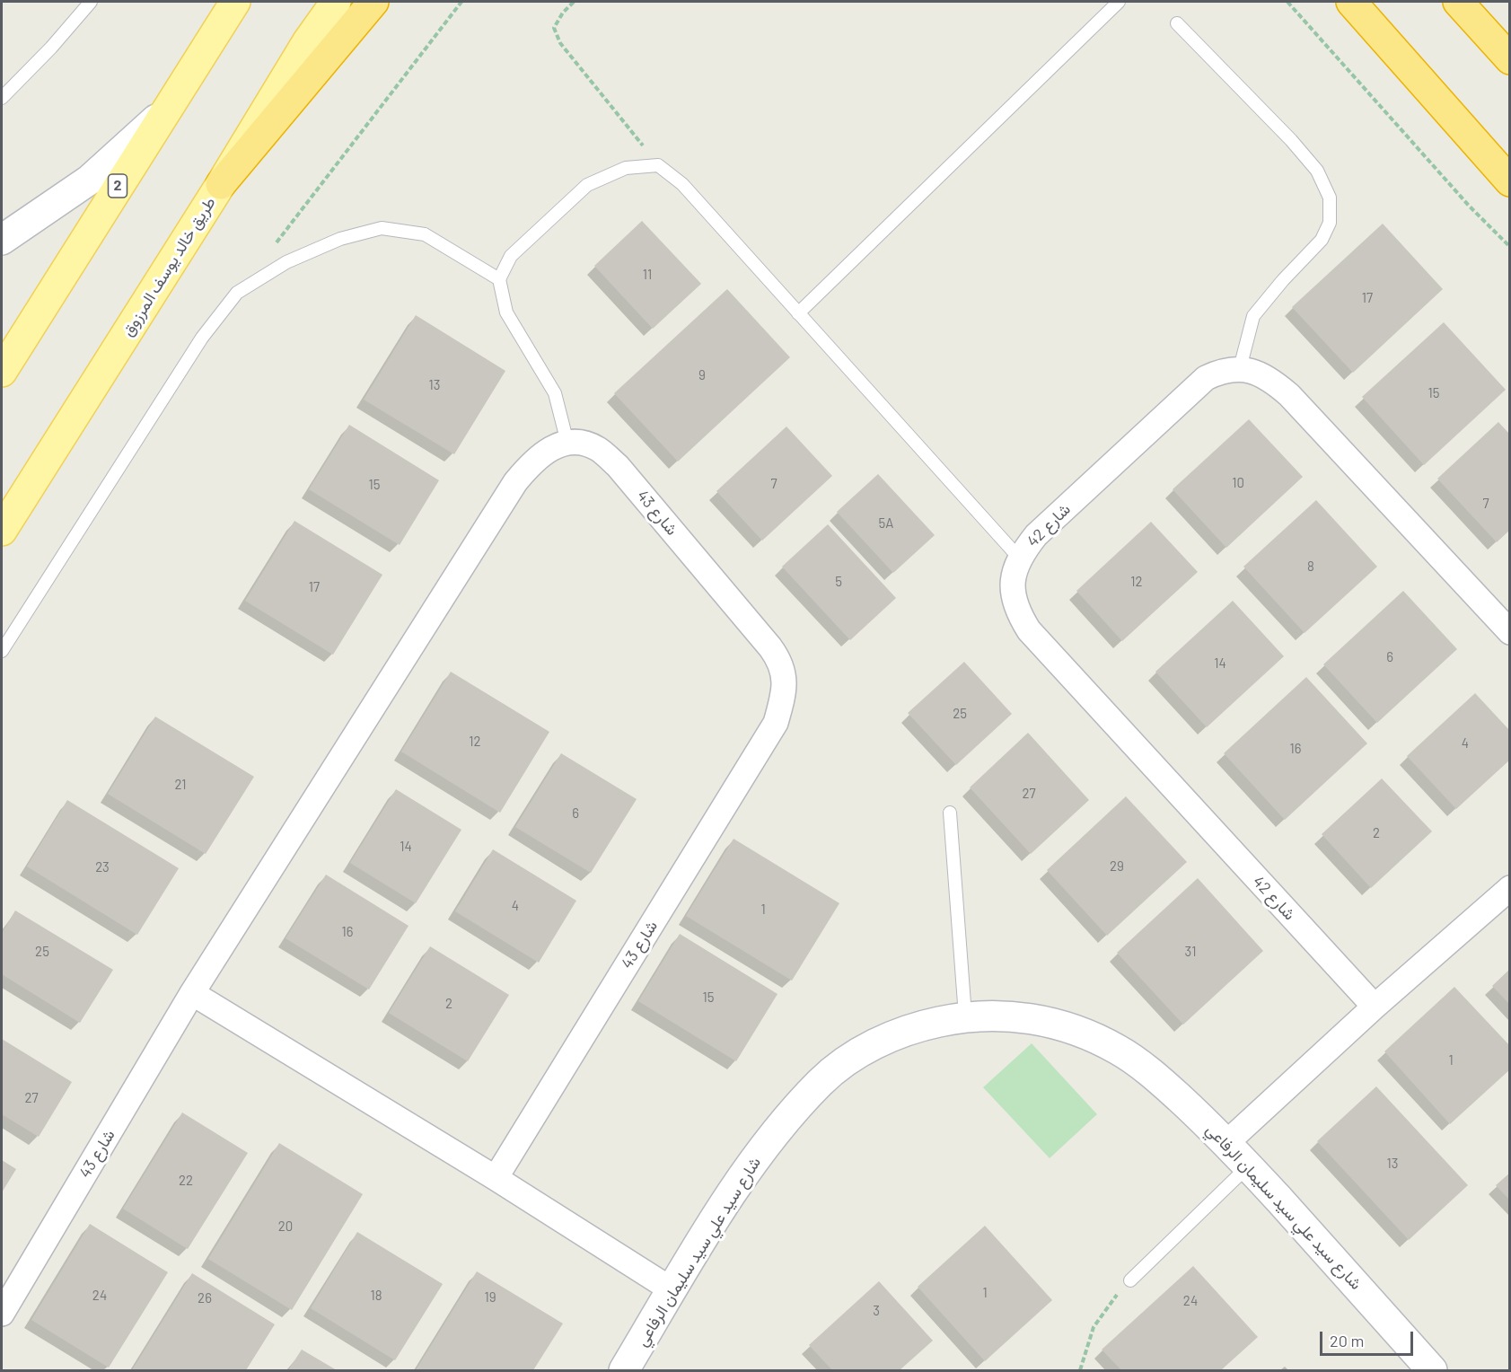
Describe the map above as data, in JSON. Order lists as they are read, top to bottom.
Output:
{
  "streets": {
    "main road": ["2", "طريق خالد يوسف المرزوق"],
    "street": ["شارع 43", "شارع 42", "شارع سيد علي سيد سليمان الرفاعي"]
  },
  "house_numbers": [
    "11",
    "17",
    "9",
    "13",
    "15",
    "10",
    "7",
    "15",
    "7",
    "5A",
    "8",
    "5",
    "12",
    "17",
    "6",
    "14",
    "25",
    "12",
    "4",
    "16",
    "21",
    "27",
    "6",
    "2",
    "14",
    "29",
    "23",
    "4",
    "1",
    "16",
    "25",
    "31",
    "15",
    "2",
    "1",
    "27",
    "13",
    "22",
    "20",
    "1",
    "24",
    "18",
    "19",
    "26",
    "24",
    "3"
  ],
  "scale_bar": "20 m"
}
